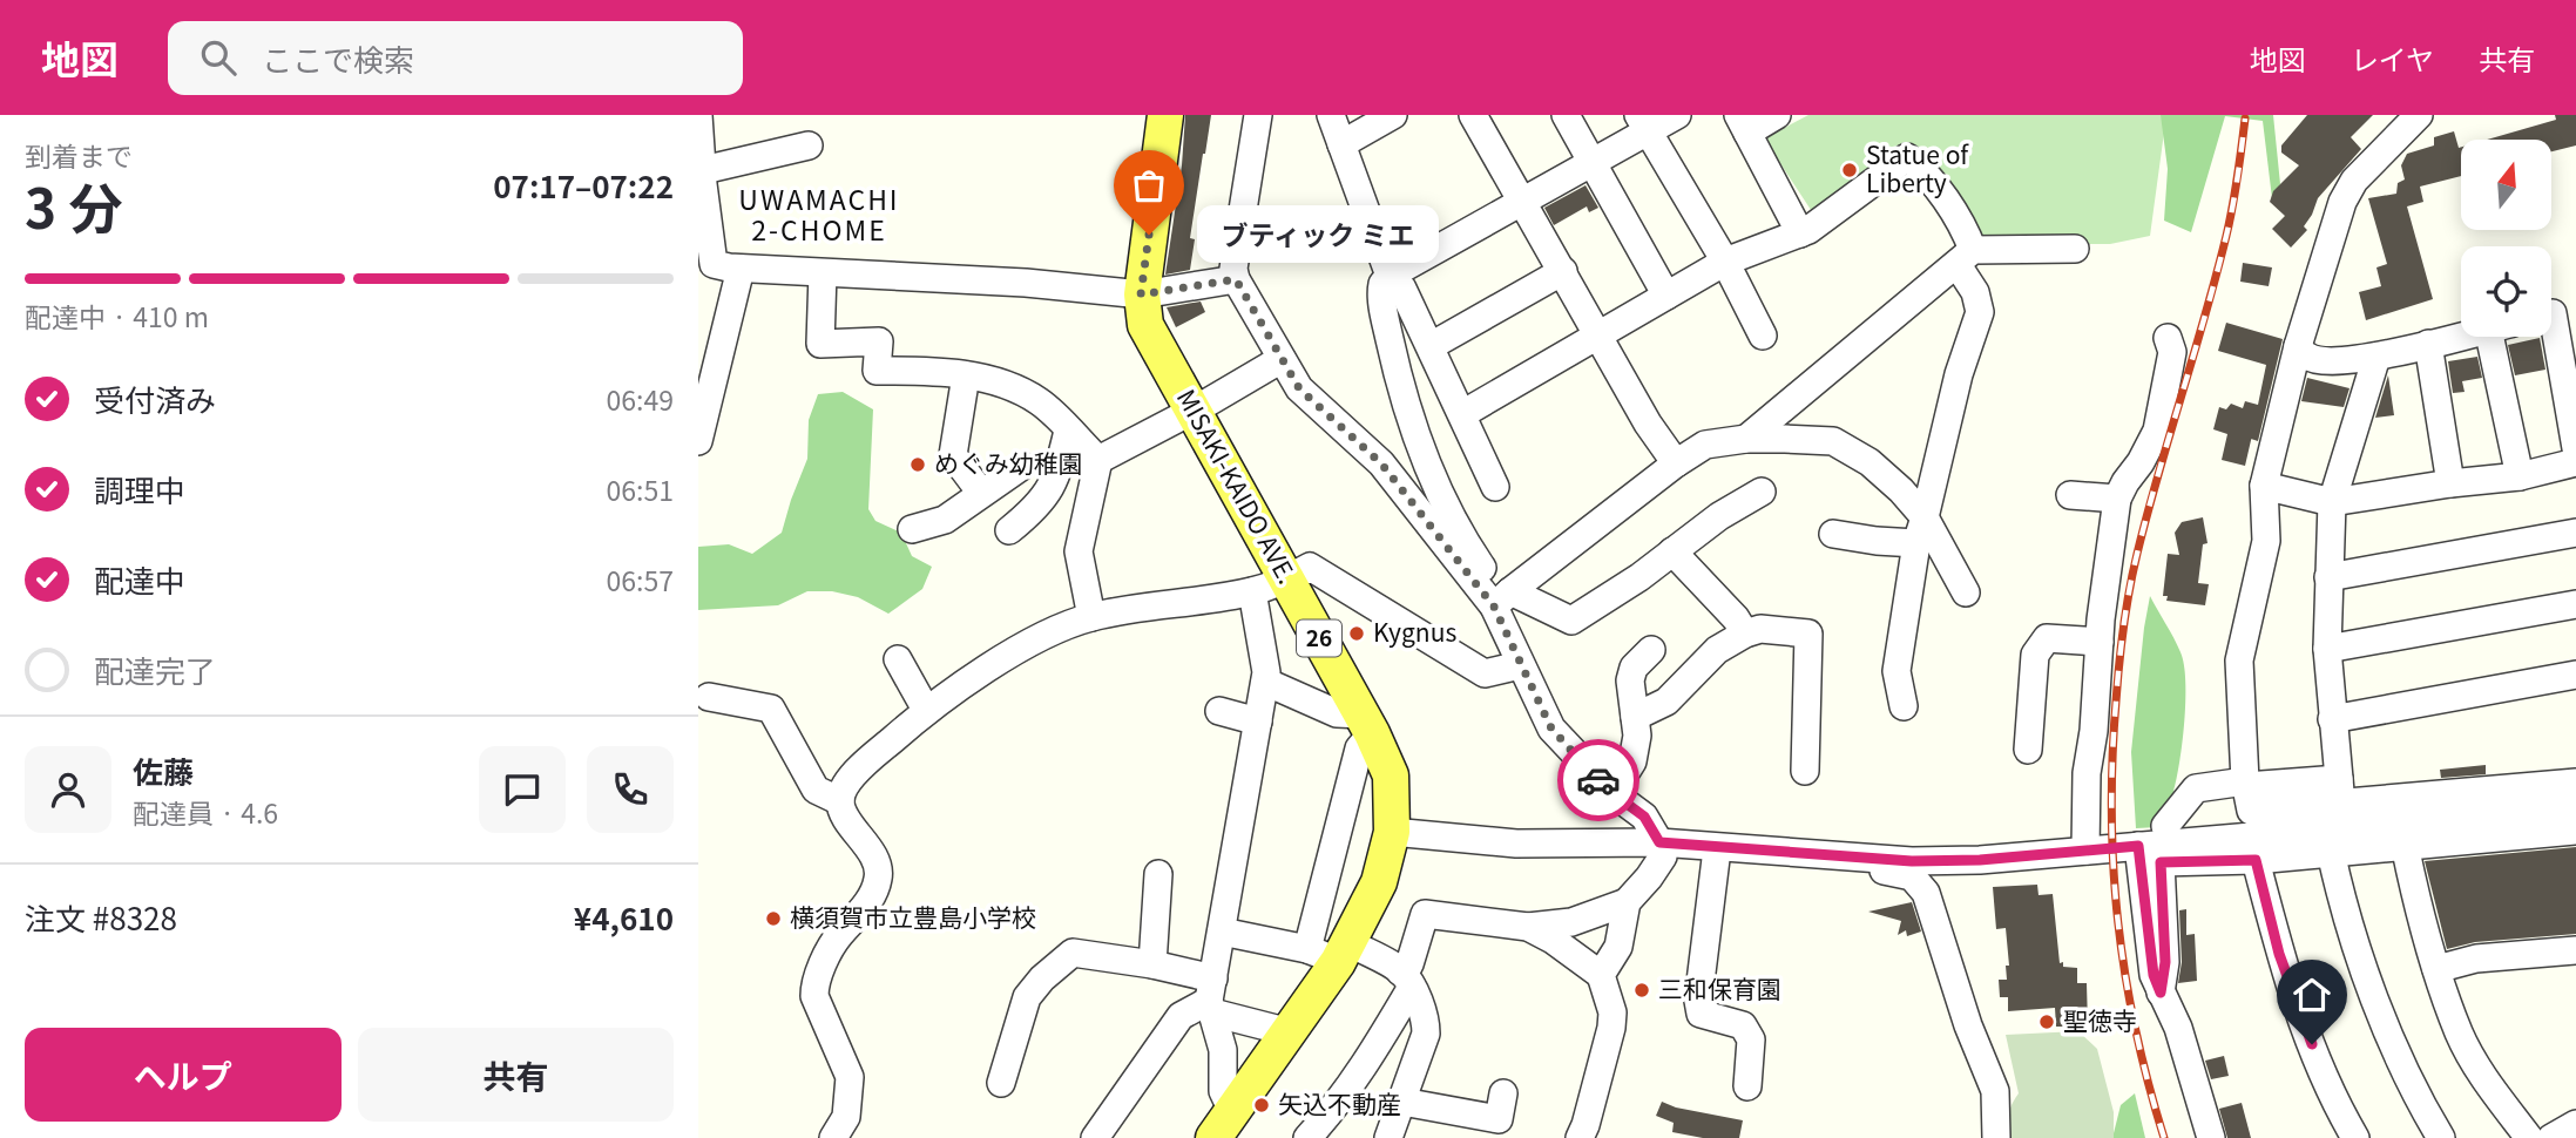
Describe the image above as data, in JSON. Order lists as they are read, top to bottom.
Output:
{
  "streets": {
    "main road": ["MISAKI-KAIDO AVE.", "26"]
  },
  "districts": ["UWAMACHI 2-CHOME"],
  "places": [
    "Statue of Liberty",
    "ブティック ミエ",
    "めぐみ幼稚園",
    "Kygnus",
    "横須賀市立豊島小学校",
    "三和保育園",
    "聖徳寺",
    "矢込不動産"
  ],
  "north": "top",
  "page": {
    "header": "地図",
    "search": "ここで検索",
    "nav": ["地図", "レイヤ", "共有"],
    "heading": ["3 分", "到着まで", "07:17–07:22"],
    "panel": [
      "佐藤",
      "配達員 · 4.6",
      "注文 #8328",
      "¥4,610"
    ],
    "bubble": "ブティック ミエ",
    "bar": "配達中 · 410 m",
    "list": [
      ["受付済み", "06:49"],
      ["調理中", "06:51"],
      ["配達中", "06:57"],
      "配達完了"
    ],
    "buttons": ["ヘルプ", "共有"]
  }
}
